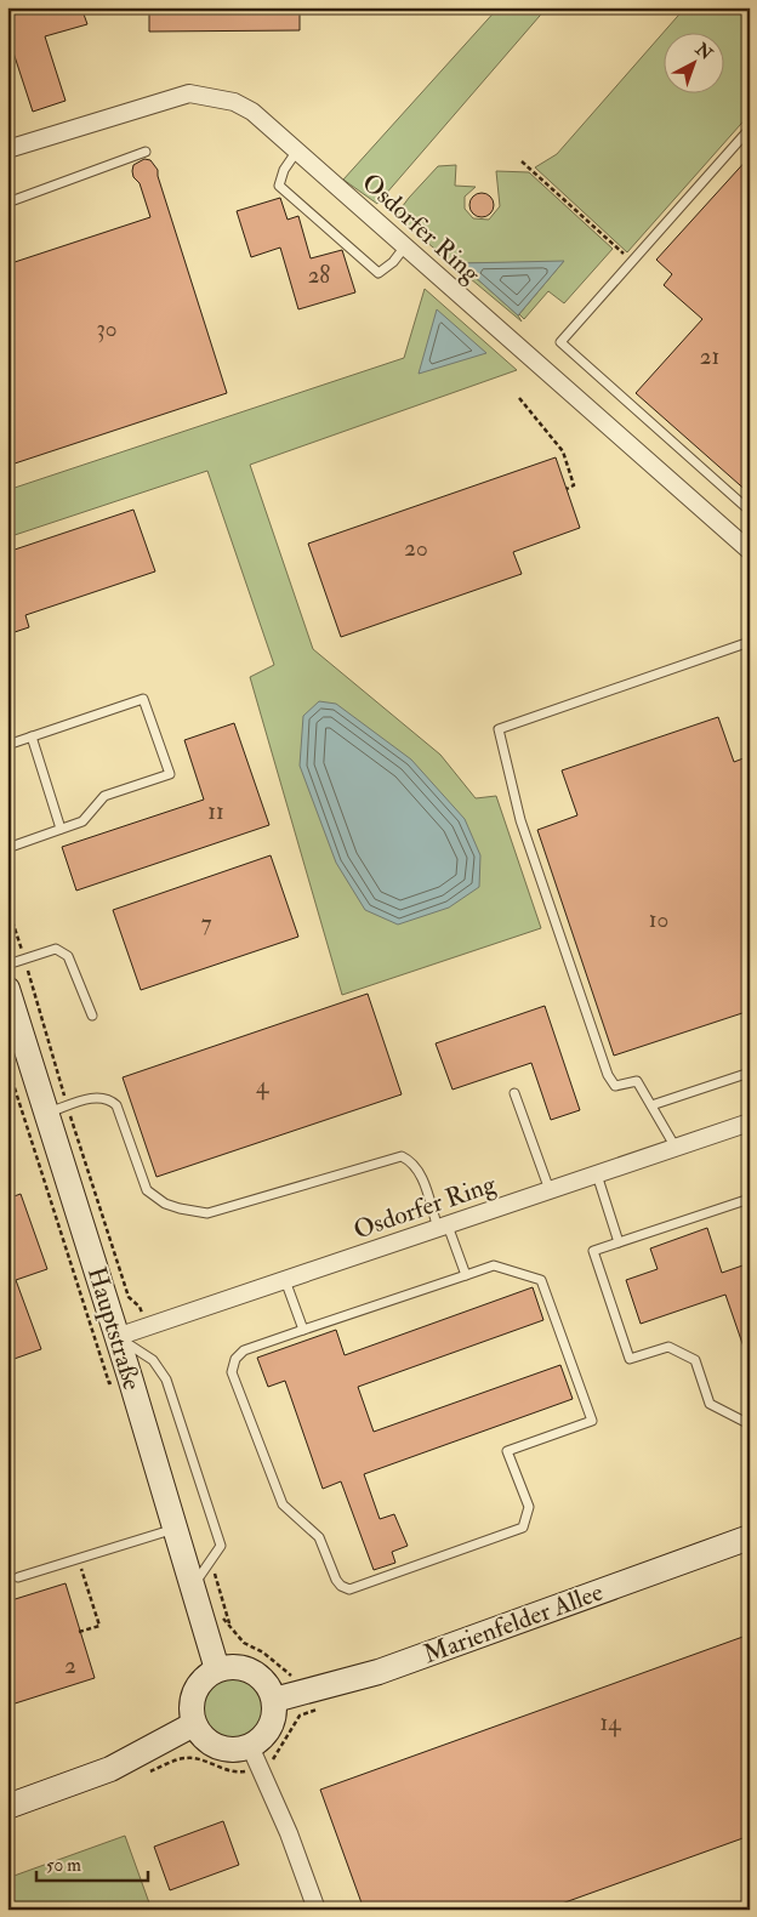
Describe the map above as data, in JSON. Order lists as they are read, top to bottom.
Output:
{
  "streets": {
    "street": ["Osdorfer Ring", "Hauptstraße", "Marienfelder Allee"]
  },
  "crossings": [
    ["Osdorfer Ring", "Hauptstraße"],
    ["Hauptstraße", "Marienfelder Allee"]
  ],
  "house_numbers": [
    "28",
    "30",
    "21",
    "20",
    "11",
    "10",
    "7",
    "4",
    "2",
    "14"
  ],
  "scale_bar": "50 m",
  "north": "top right"
}
